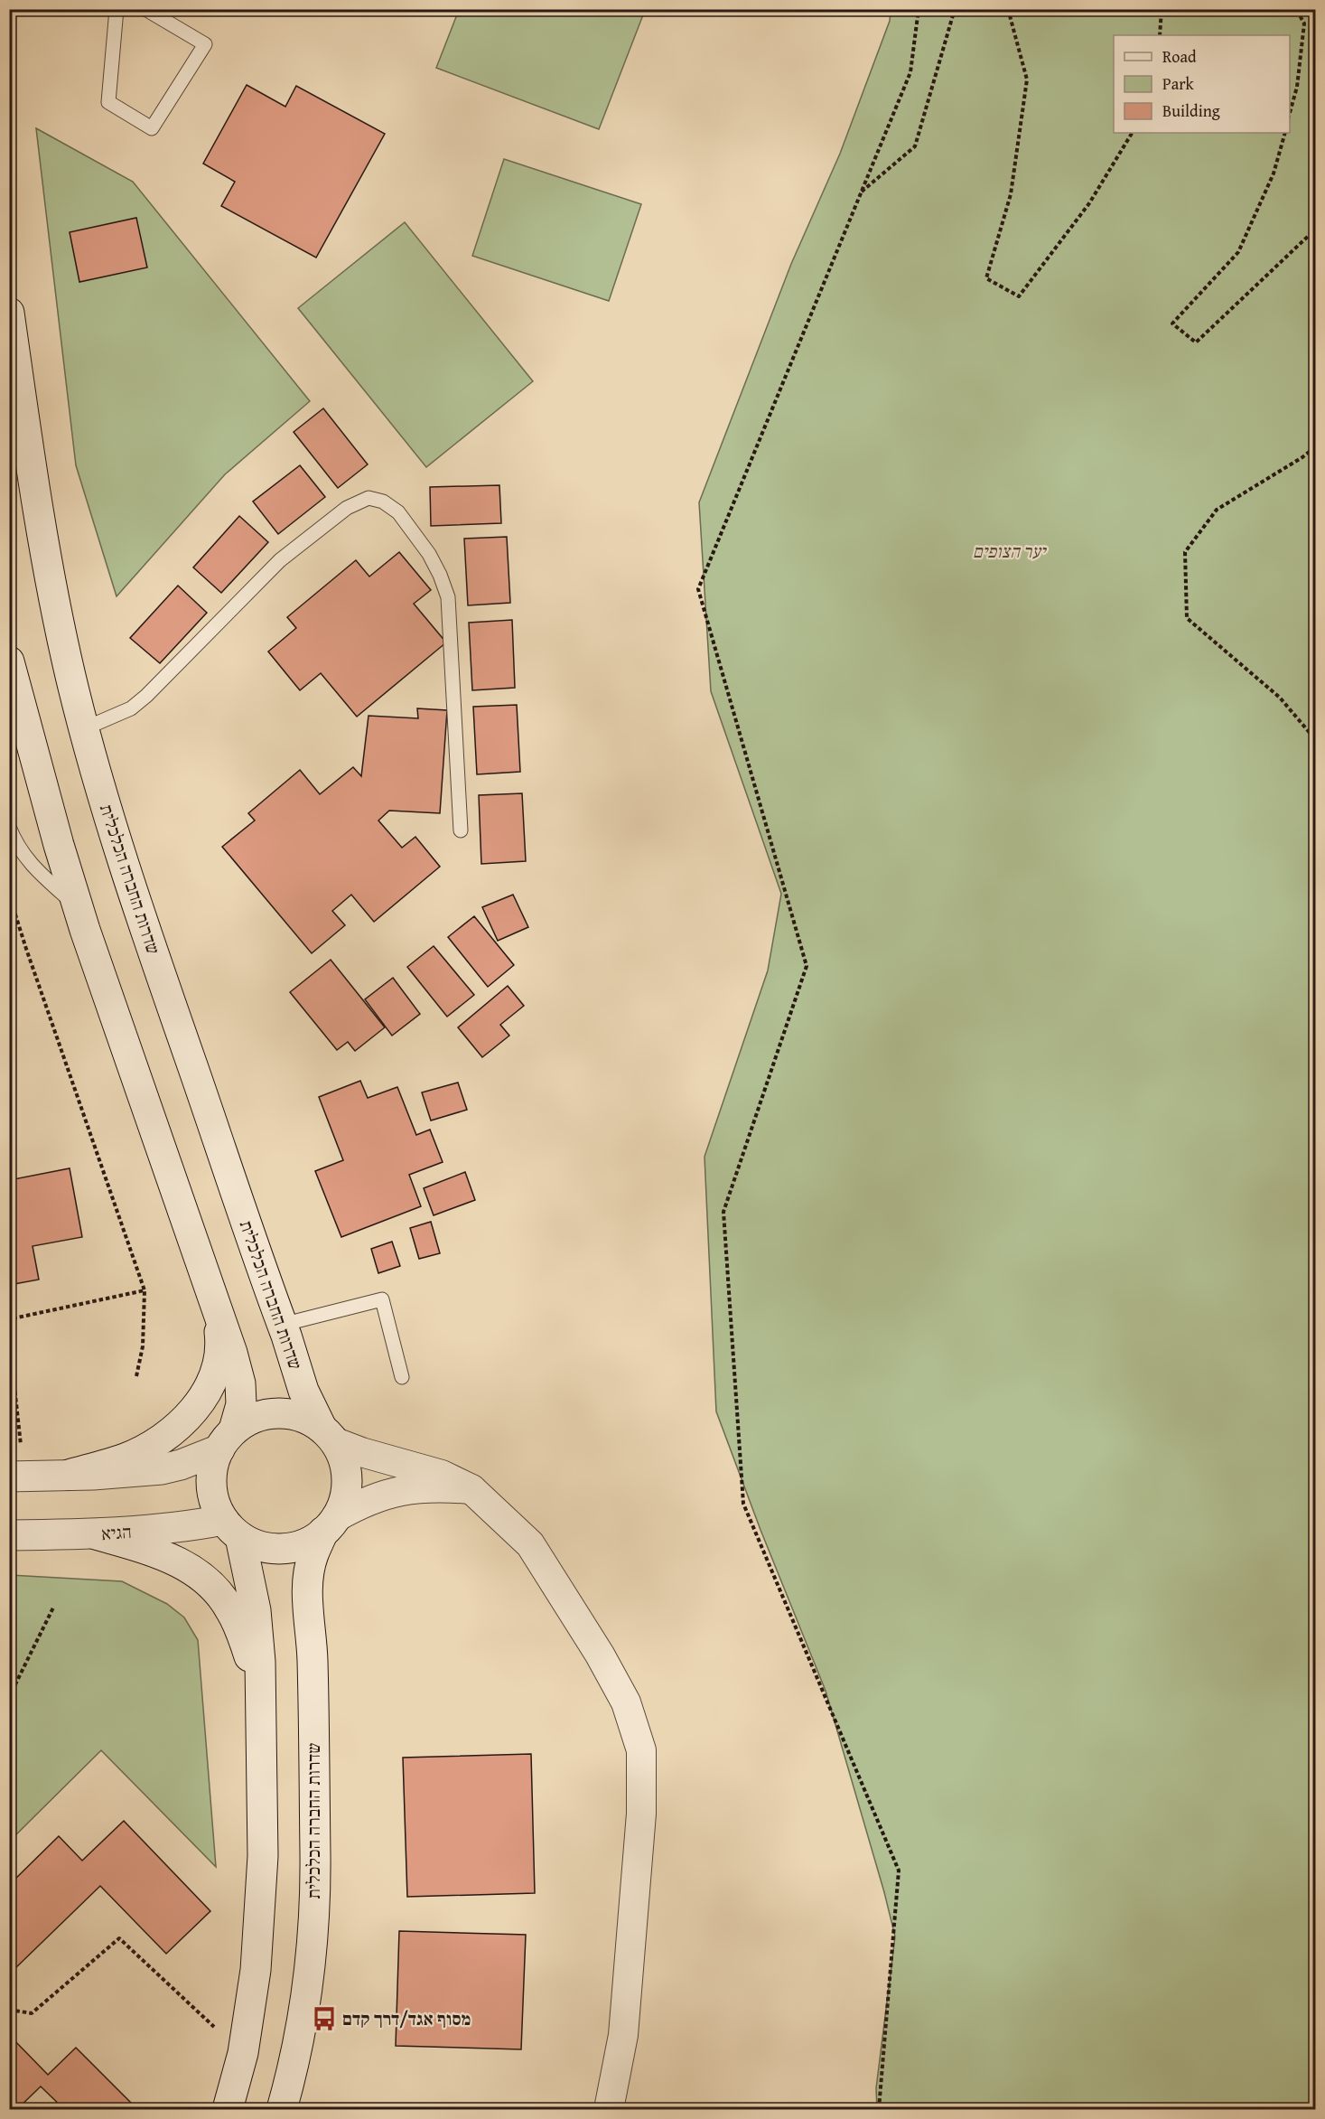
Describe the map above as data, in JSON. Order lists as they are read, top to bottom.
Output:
{
  "streets": {
    "main road": ["שדרות החברה הכלכלית", "הגיא"]
  },
  "crossings": [
    ["שדרות החברה הכלכלית", "הגיא"]
  ],
  "parks": ["יער הצופים"],
  "places": {
    "bus stop": ["מסוף אגד/דרך קדם"]
  },
  "legend": ["Road", "Park", "Building"]
}
